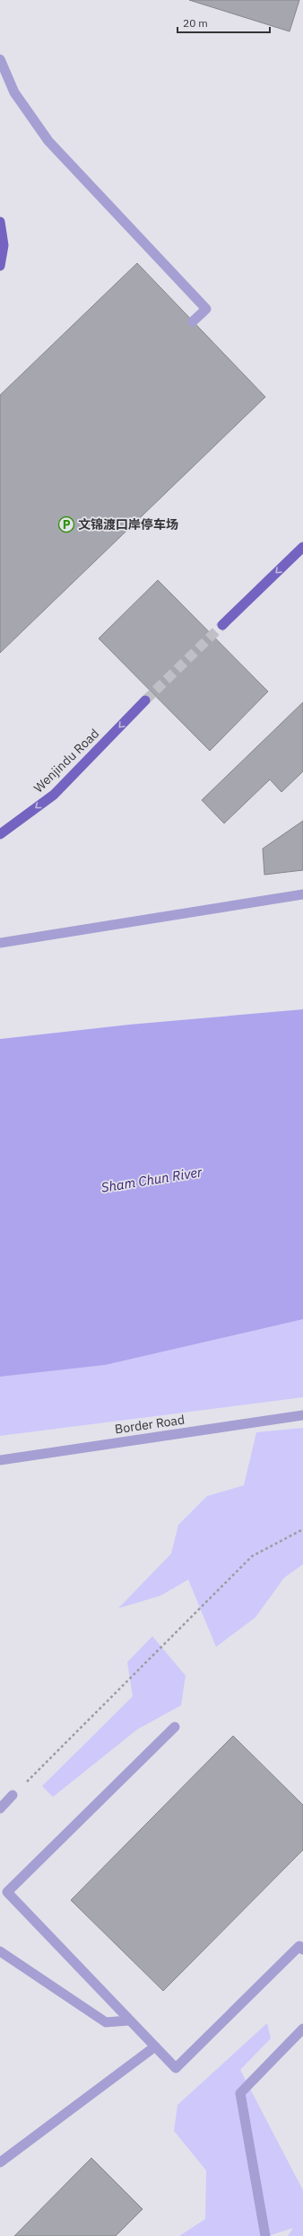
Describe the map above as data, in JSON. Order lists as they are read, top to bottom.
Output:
{
  "streets": {
    "main road": ["Wenjindu Road"],
    "lane": ["Border Road"]
  },
  "one_way": ["Wenjindu Road"],
  "water": ["Sham Chun River"],
  "places": {
    "parking": ["文锦渡口岸停车场"]
  },
  "scale_bar": "20 m"
}
